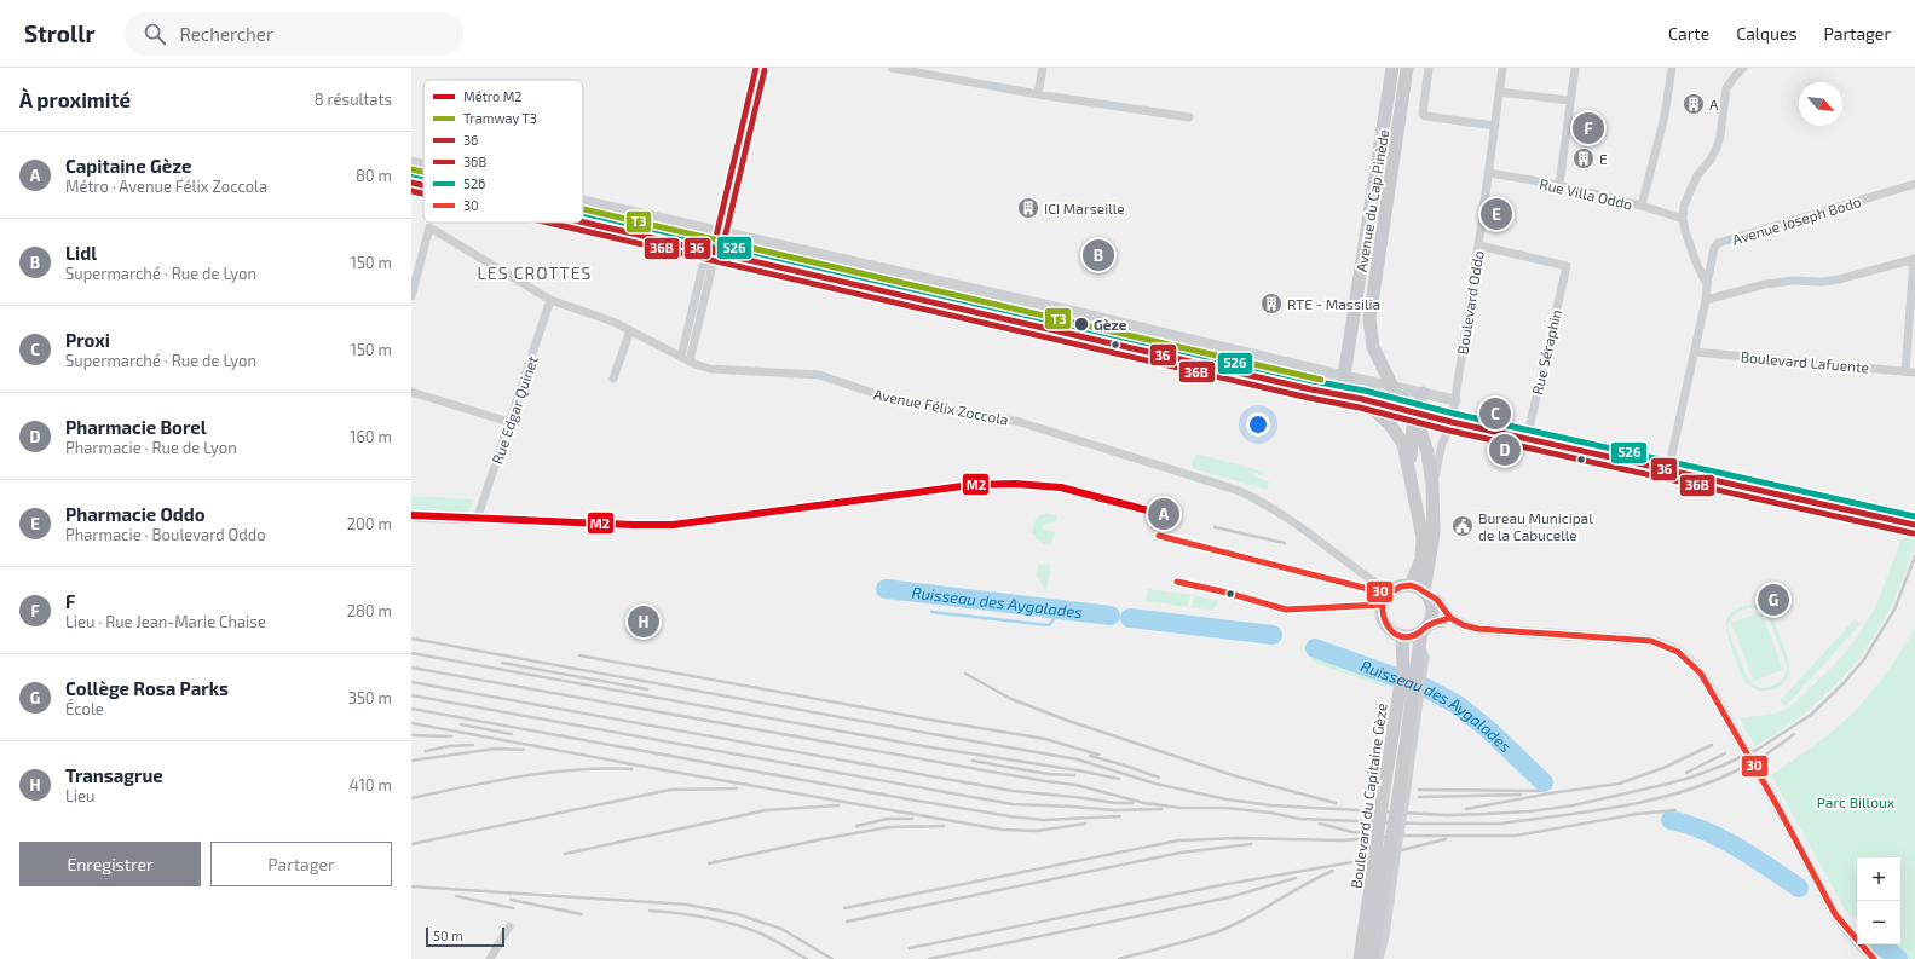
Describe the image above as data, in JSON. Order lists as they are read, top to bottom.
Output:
{
  "streets": {
    "main road": ["Avenue du Cap Pinède", "Boulevard du Capitaine Gèze"],
    "street": [
      "Rue Villa Oddo",
      "Avenue Joseph Bodo",
      "Boulevard Oddo",
      "Rue Séraphin",
      "Boulevard Lafuente",
      "Avenue Félix Zoccola",
      "Rue Edgar Quinet"
    ]
  },
  "crossings": [
    ["Rue Villa Oddo", "Boulevard Oddo"],
    ["Avenue du Cap Pinède", "Boulevard du Capitaine Gèze"],
    ["Boulevard Oddo", "Rue Séraphin"],
    ["Boulevard Oddo", "Boulevard du Capitaine Gèze"],
    ["Avenue Félix Zoccola", "Rue Edgar Quinet"],
    ["Avenue Félix Zoccola", "Boulevard du Capitaine Gèze"]
  ],
  "districts": ["LES CROTTES"],
  "water": ["Ruisseau des Aygalades"],
  "parks": ["Parc Billoux"],
  "places": {
    "building": [
      "A",
      "E",
      "ICI Marseille",
      "RTE - Massilia"
    ],
    "other": ["Gèze"],
    "public building": ["Bureau Municipal de la Cabucelle"]
  },
  "lines": [
    "transit line 36",
    "transit line 36B",
    "tram line T3",
    "transit line 526",
    "metro line M2",
    "transit line 30"
  ],
  "legend": [
    "Métro M2",
    "Tramway T3",
    "36",
    "36B",
    "526",
    "30"
  ],
  "scale_bar": "50 m",
  "north": "bottom right",
  "page": {
    "header": "Strollr",
    "search": "Rechercher",
    "nav": ["Carte", "Calques", "Partager"],
    "heading": ["À proximité", "8 résultats"],
    "pins": [
      "F",
      "E",
      "B",
      "C",
      "D",
      "A",
      "G",
      "H"
    ],
    "list": [
      {
        "mark": "A",
        "name": "Capitaine Gèze",
        "note": "Métro · Avenue Félix Zoccola",
        "value": "80 m"
      },
      {
        "mark": "B",
        "name": "Lidl",
        "note": "Supermarché · Rue de Lyon",
        "value": "150 m"
      },
      {
        "mark": "C",
        "name": "Proxi",
        "note": "Supermarché · Rue de Lyon",
        "value": "150 m"
      },
      {
        "mark": "D",
        "name": "Pharmacie Borel",
        "note": "Pharmacie · Rue de Lyon",
        "value": "160 m"
      },
      {
        "mark": "E",
        "name": "Pharmacie Oddo",
        "note": "Pharmacie · Boulevard Oddo",
        "value": "200 m"
      },
      {
        "mark": "F",
        "name": "F",
        "note": "Lieu · Rue Jean-Marie Chaise",
        "value": "280 m"
      },
      {
        "mark": "G",
        "name": "Collège Rosa Parks",
        "note": "École",
        "value": "350 m"
      },
      {
        "mark": "H",
        "name": "Transagrue",
        "note": "Lieu",
        "value": "410 m"
      }
    ],
    "buttons": ["Enregistrer", "Partager"],
    "map_buttons": ["+", "−"],
    "scale": "50 m"
  }
}
